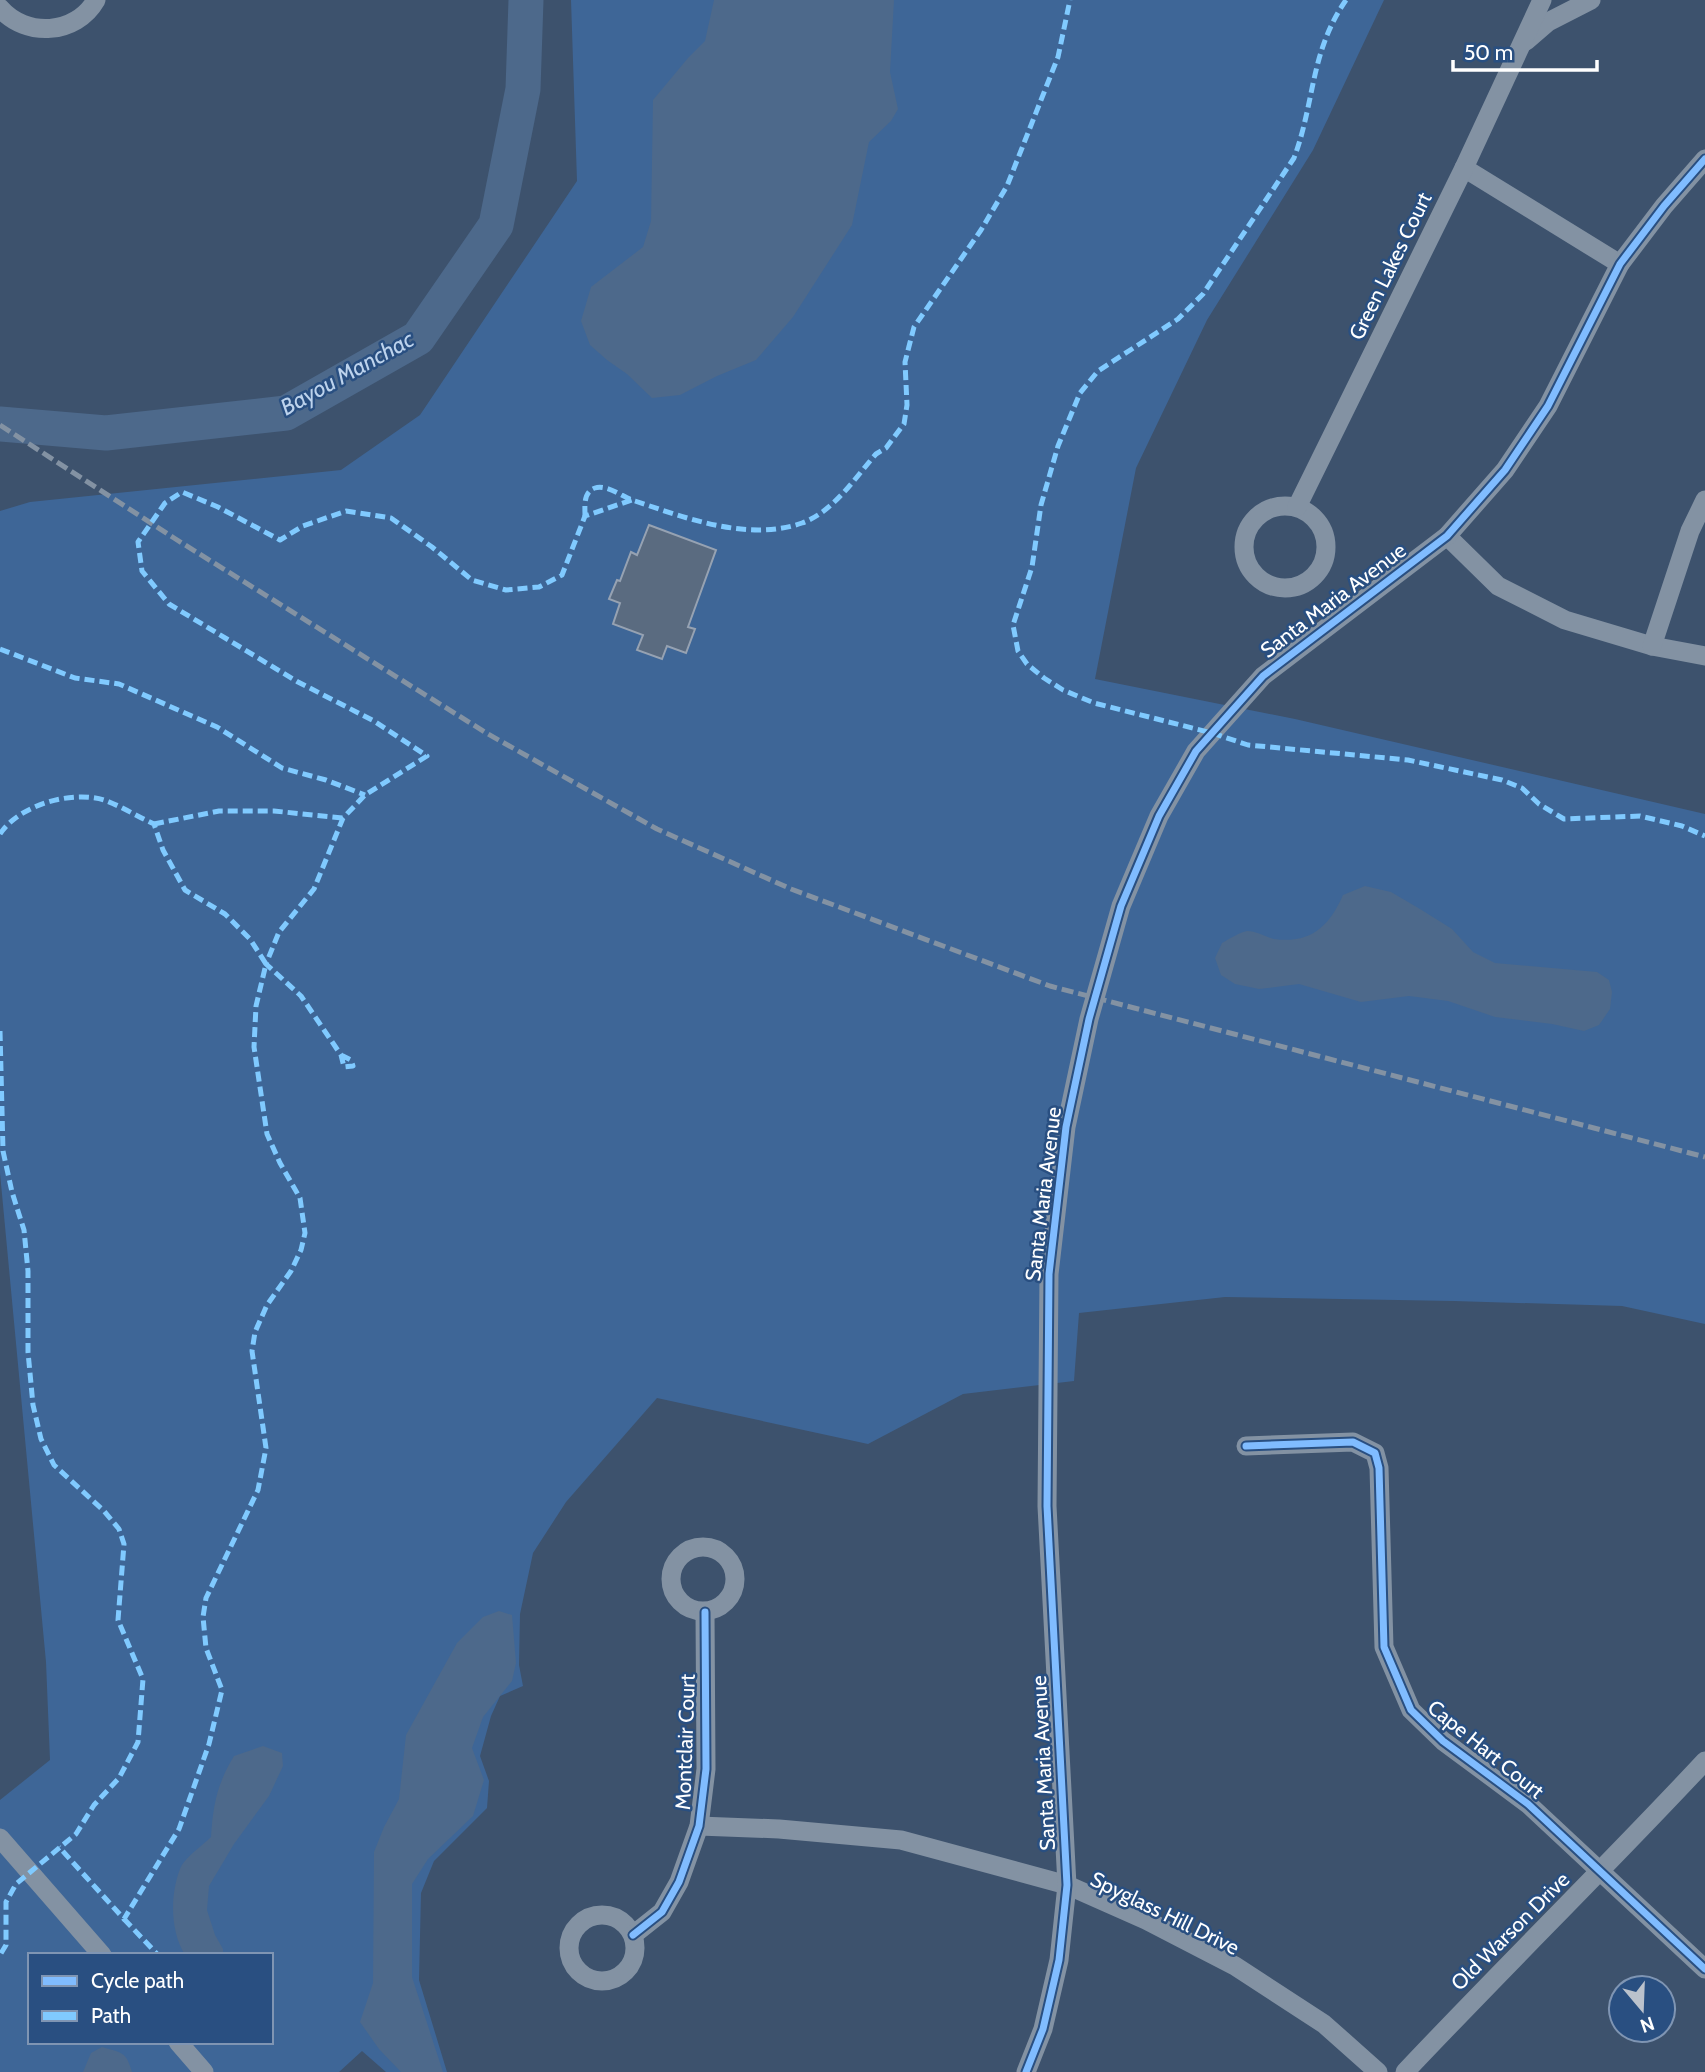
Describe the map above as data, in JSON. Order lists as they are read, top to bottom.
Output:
{
  "streets": {
    "street": [
      "Green Lakes Court",
      "Santa Maria Avenue",
      "Montclair Court",
      "Cape Hart Court",
      "Spyglass Hill Drive",
      "Old Warson Drive"
    ]
  },
  "crossings": [
    ["Santa Maria Avenue", "Spyglass Hill Drive"],
    ["Montclair Court", "Spyglass Hill Drive"],
    ["Cape Hart Court", "Old Warson Drive"]
  ],
  "water": ["Bayou Manchac"],
  "legend": ["Cycle path", "Path"],
  "scale_bar": "50 m",
  "north": "bottom"
}
